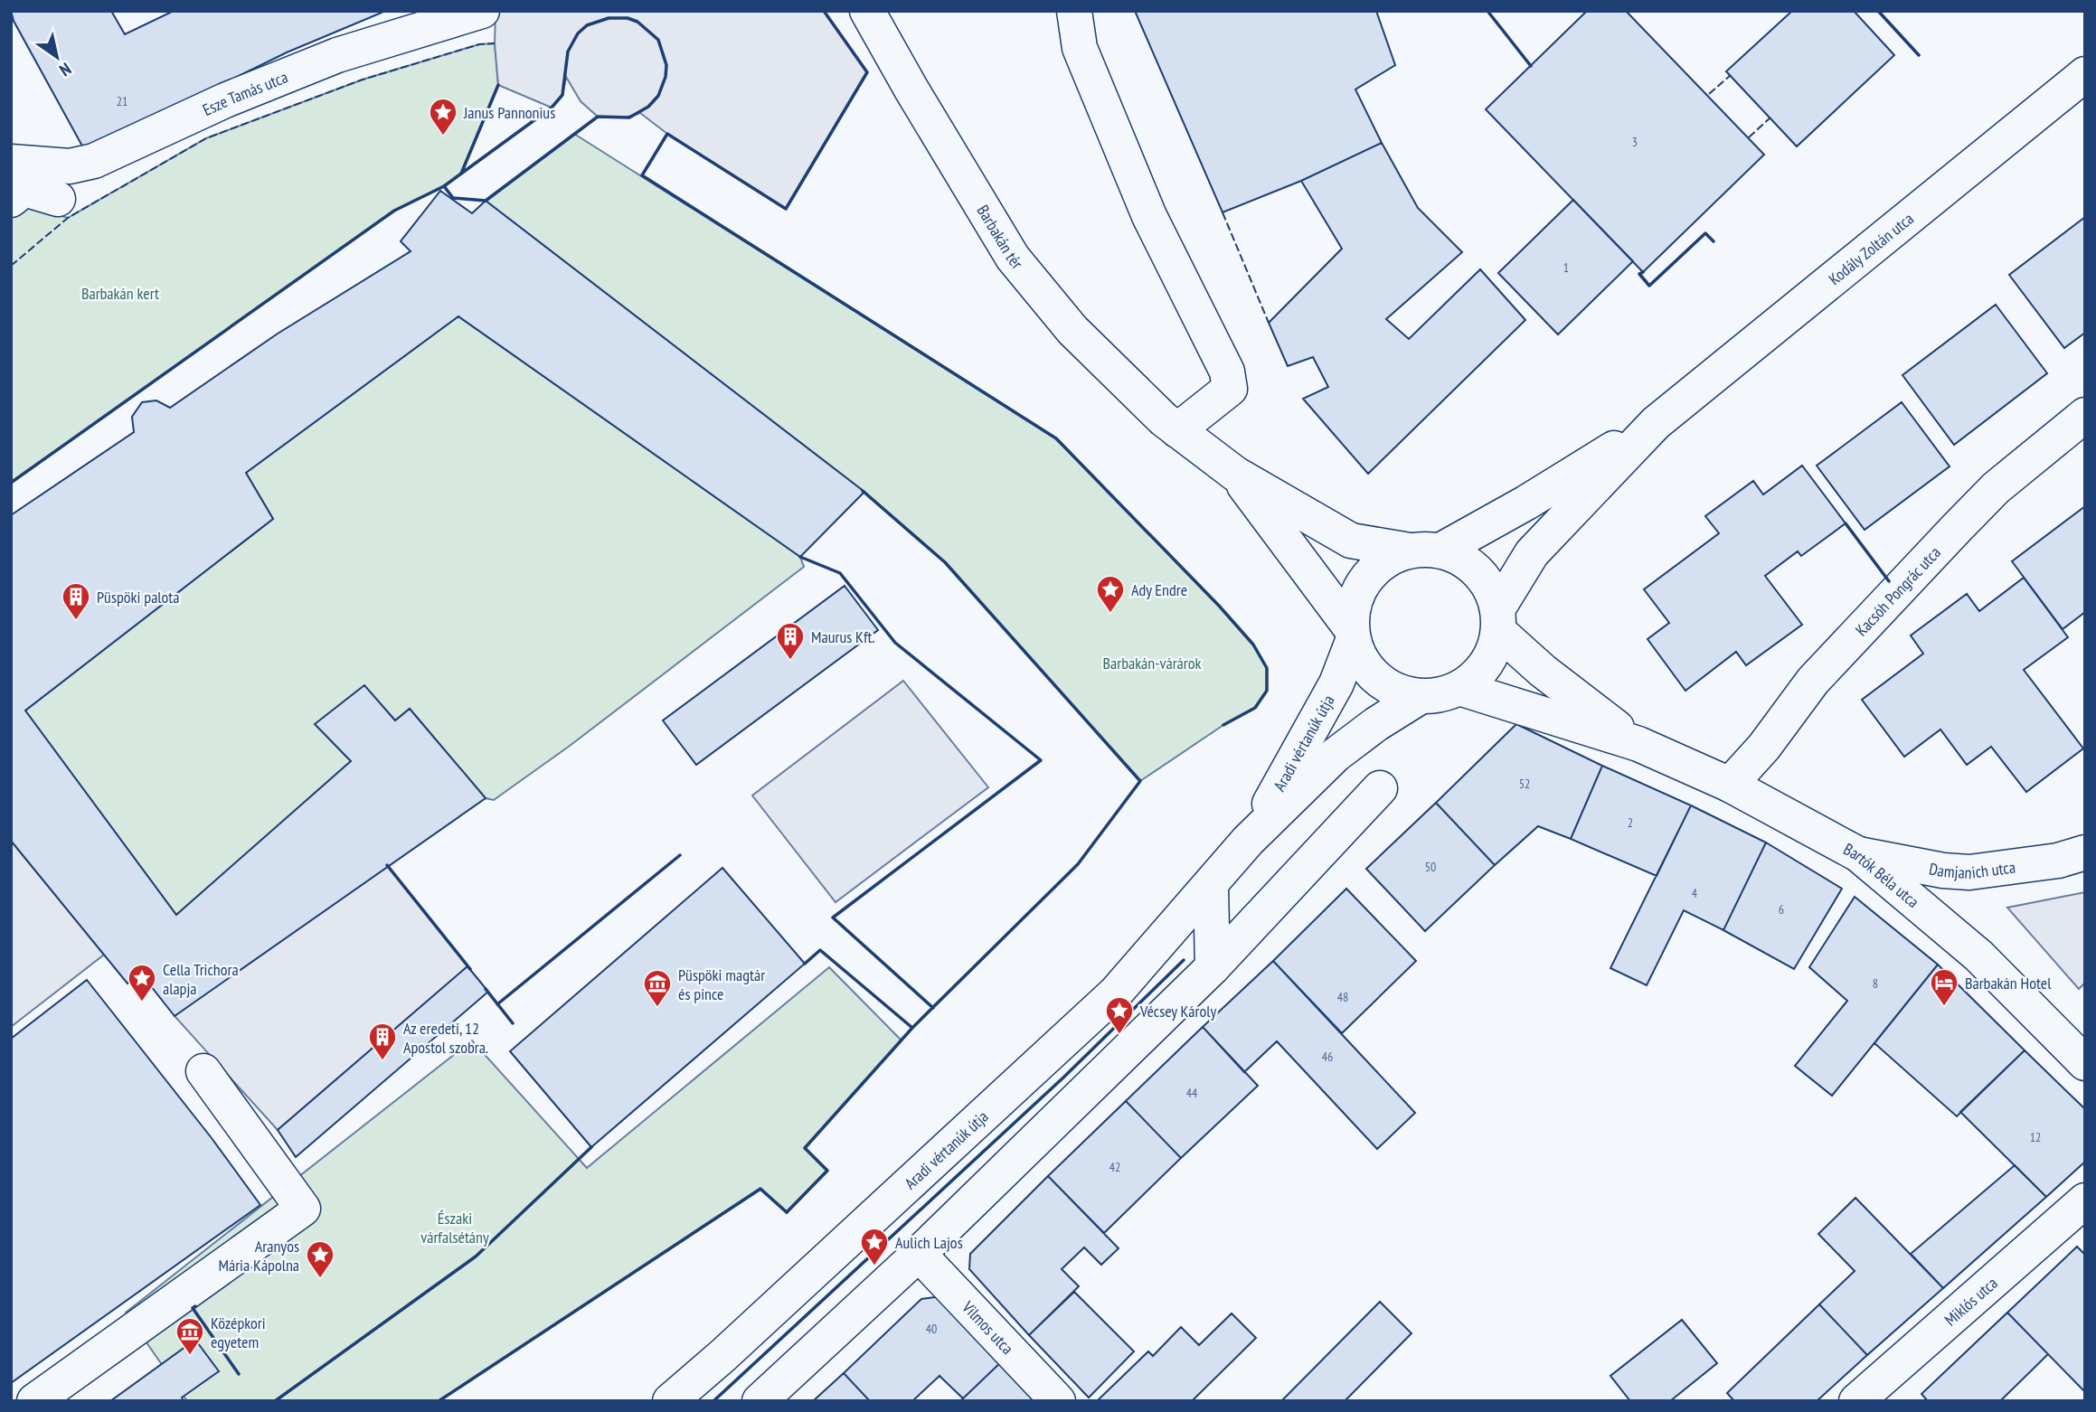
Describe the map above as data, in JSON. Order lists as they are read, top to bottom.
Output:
{
  "streets": {
    "street": [
      "Esze Tamás utca",
      "Barbakán tér",
      "Kodály Zoltán utca",
      "Kacsóh Pongrác utca",
      "Aradi vértanúk útja",
      "Damjanich utca",
      "Bartók Béla utca",
      "Miklós utca",
      "Vilmos utca"
    ]
  },
  "crossings": [
    ["Barbakán tér", "Kodály Zoltán utca"],
    ["Barbakán tér", "Aradi vértanúk útja"],
    ["Barbakán tér", "Bartók Béla utca"],
    ["Kodály Zoltán utca", "Aradi vértanúk útja"],
    ["Kodály Zoltán utca", "Bartók Béla utca"],
    ["Kacsóh Pongrác utca", "Bartók Béla utca"],
    ["Aradi vértanúk útja", "Bartók Béla utca"],
    ["Damjanich utca", "Bartók Béla utca"]
  ],
  "parks": ["Barbakán kert", "Barbakán-várárok", "Északi várfalsétány"],
  "places": {
    "place": [
      "Janus Pannonius",
      "Ady Endre",
      "Cella Trichora alapja",
      "Vécsey Károly",
      "Aulich Lajos",
      "Aranyos Mária Kápolna"
    ],
    "building": ["Püspöki palota", "Maurus Kft.", "Az eredeti, 12 Apostol szobra."],
    "hotel": ["Barbakán Hotel"],
    "museum": ["Püspöki magtár és pince", "Középkori egyetem"]
  },
  "house_numbers": [
    "21",
    "3",
    "1",
    "52",
    "2",
    "50",
    "4",
    "6",
    "8",
    "48",
    "46",
    "44",
    "12",
    "42",
    "40"
  ],
  "north": "bottom right"
}
